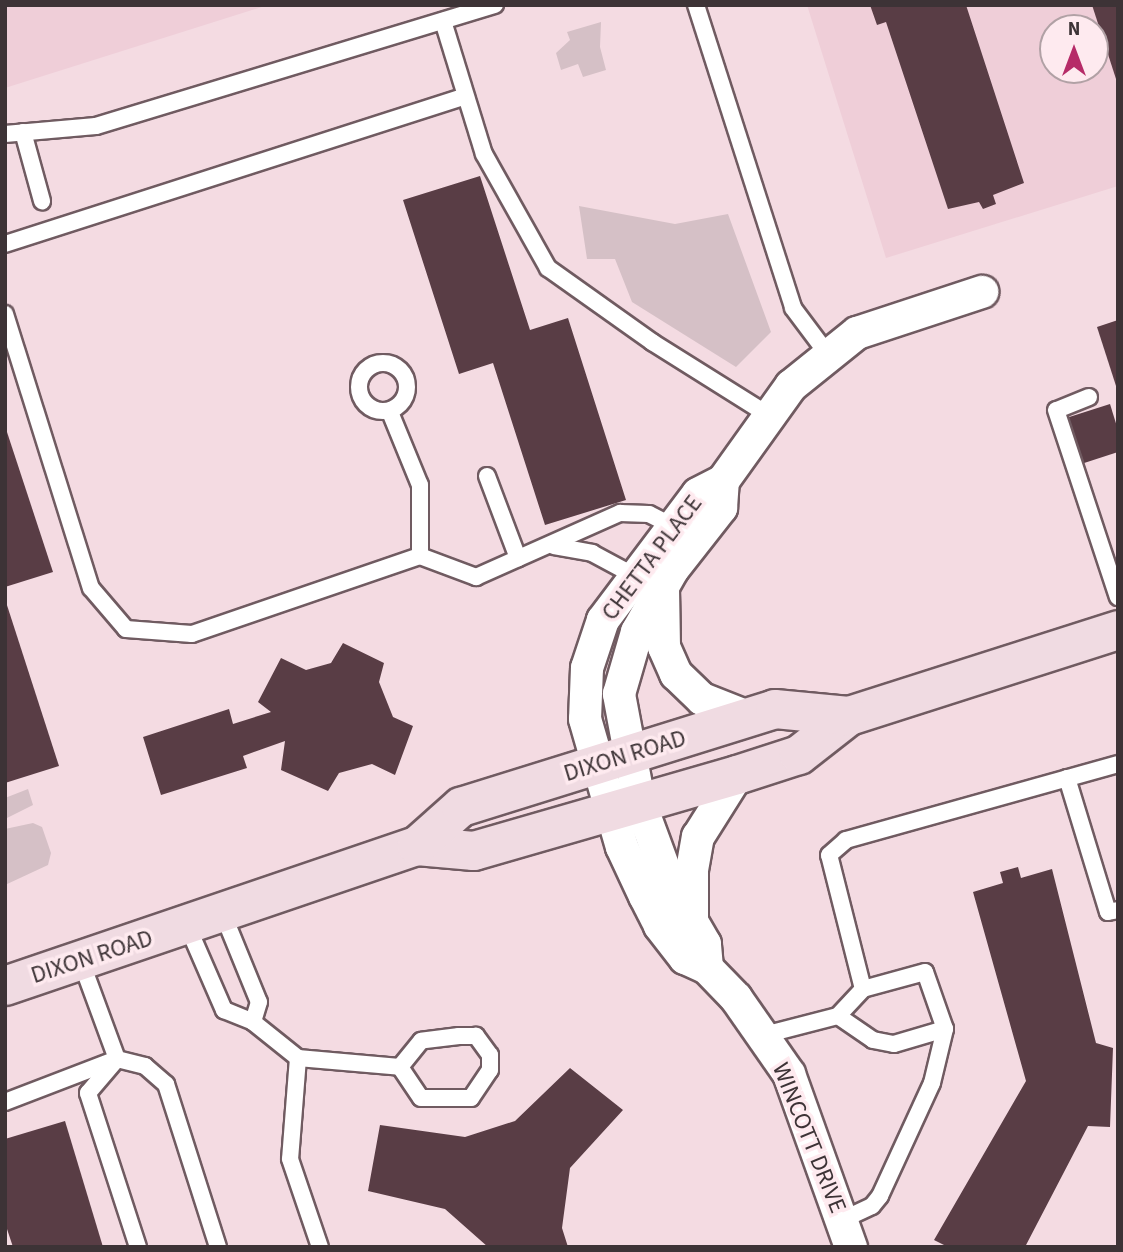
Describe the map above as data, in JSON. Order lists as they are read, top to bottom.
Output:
{
  "streets": {
    "main road": ["DIXON ROAD"],
    "street": ["CHETTA PLACE", "WINCOTT DRIVE"]
  },
  "crossings": [
    ["CHETTA PLACE", "DIXON ROAD"],
    ["CHETTA PLACE", "WINCOTT DRIVE"],
    ["DIXON ROAD", "WINCOTT DRIVE"]
  ],
  "north": "top"
}
